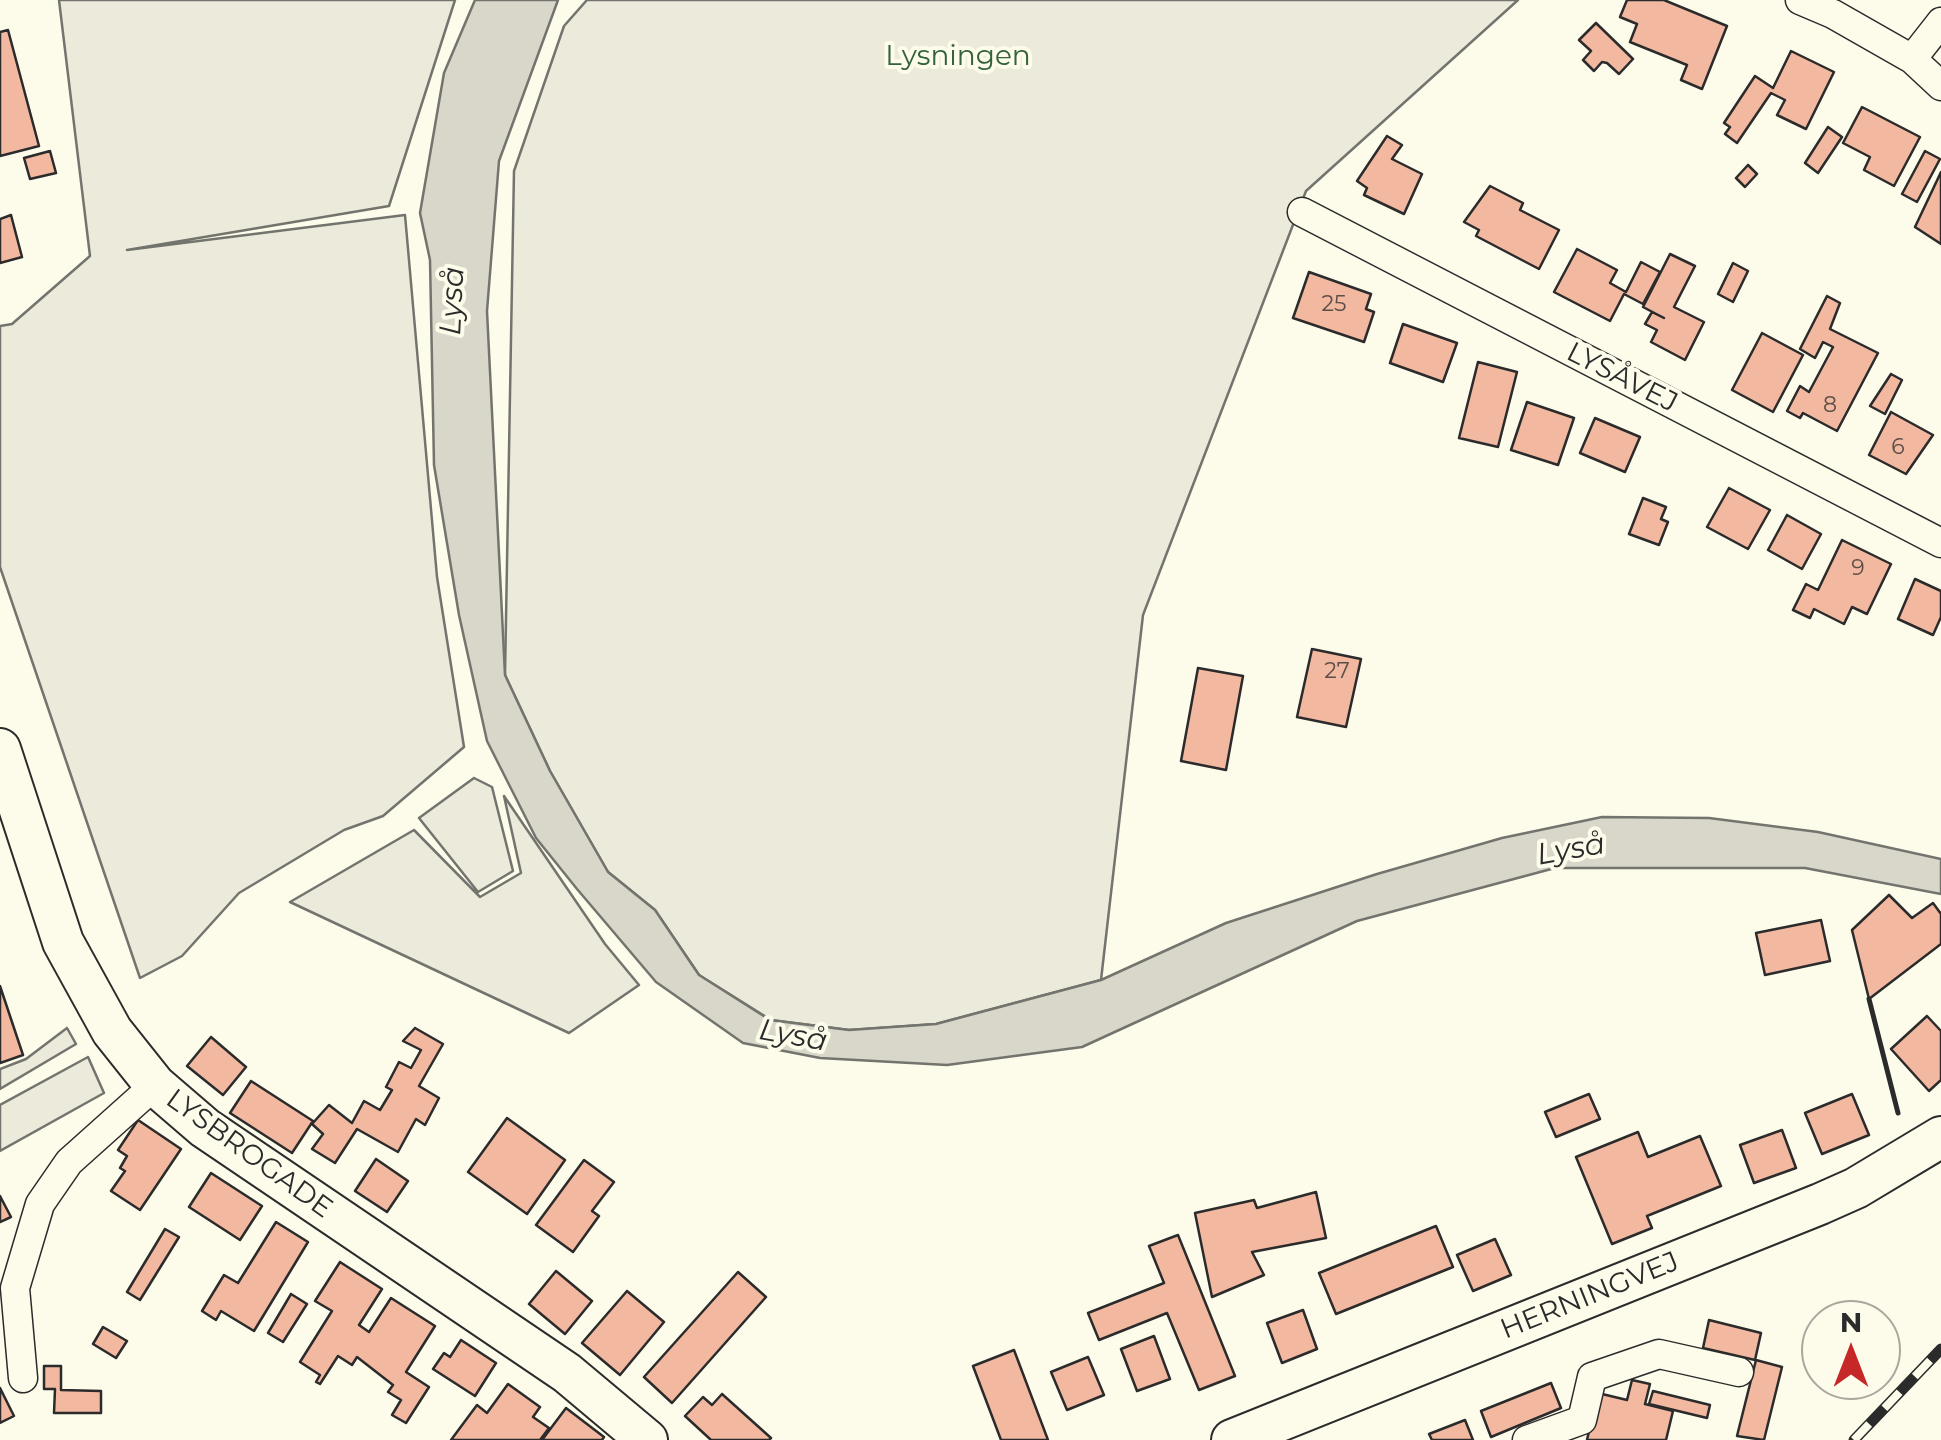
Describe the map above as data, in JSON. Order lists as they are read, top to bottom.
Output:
{
  "streets": {
    "street": ["LYSÅVEJ", "LYSBROGADE", "HERNINGVEJ"]
  },
  "water": ["Lyså"],
  "parks": ["Lysningen"],
  "house_numbers": [
    "25",
    "8",
    "6",
    "9",
    "27"
  ],
  "north": "top"
}
